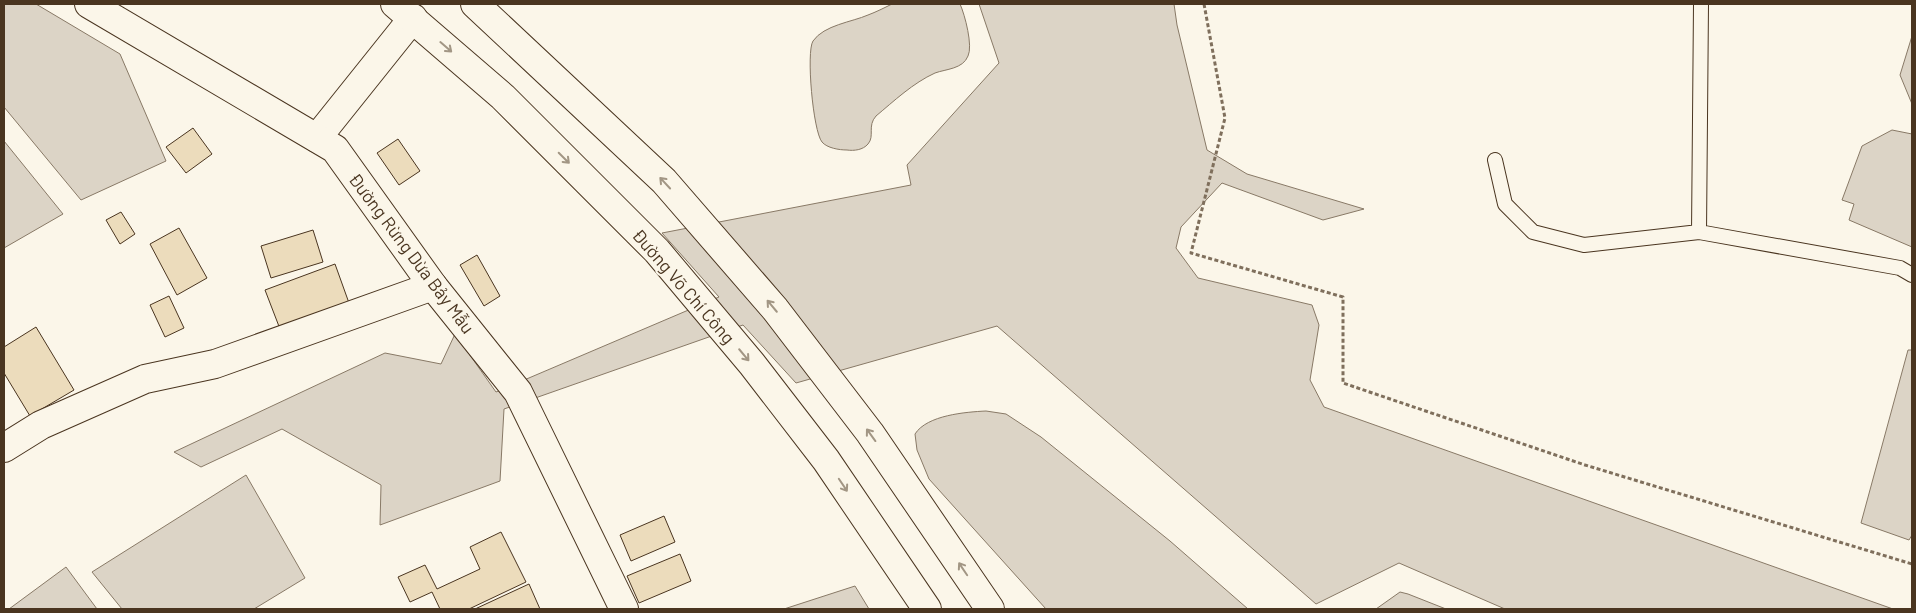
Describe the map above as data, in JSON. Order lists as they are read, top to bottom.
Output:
{
  "streets": {
    "main road": ["Đường Rừng Dừa Bảy Mẫu", "Đường Võ Chí Công"]
  }
}
